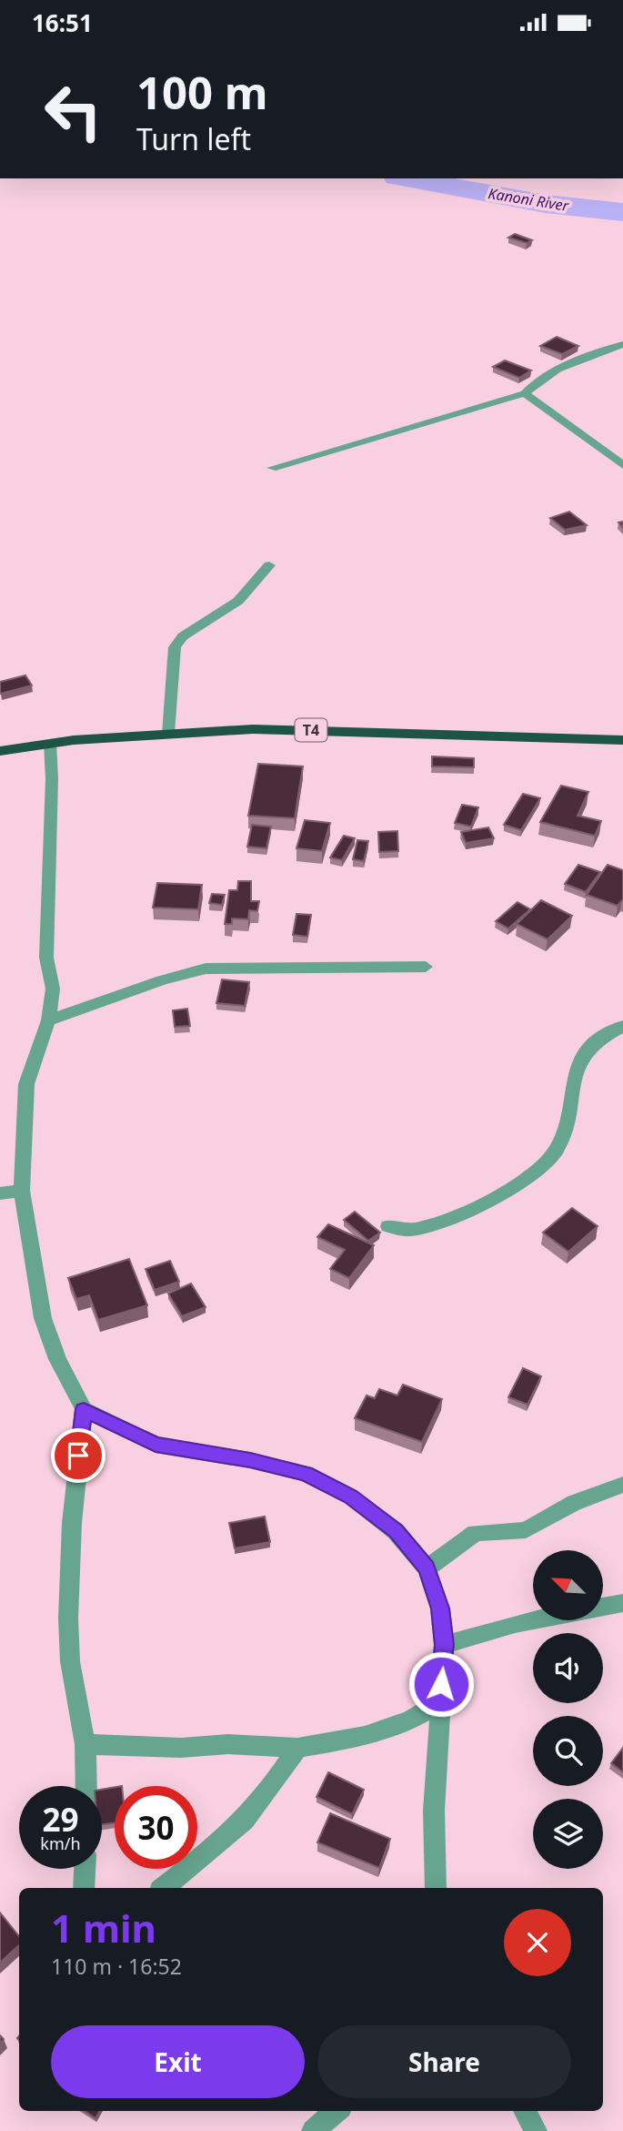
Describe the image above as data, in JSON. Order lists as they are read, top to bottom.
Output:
{
  "streets": {
    "highway": ["T4"]
  },
  "water": ["Kanoni River"],
  "north": "top left",
  "page": {
    "status": "16:51",
    "turn": ["100 m", "Turn left"],
    "speed": "29 km/h",
    "limit": "30",
    "heading": ["1 min", "110 m · 16:52"],
    "buttons": ["Exit", "Share"]
  }
}
